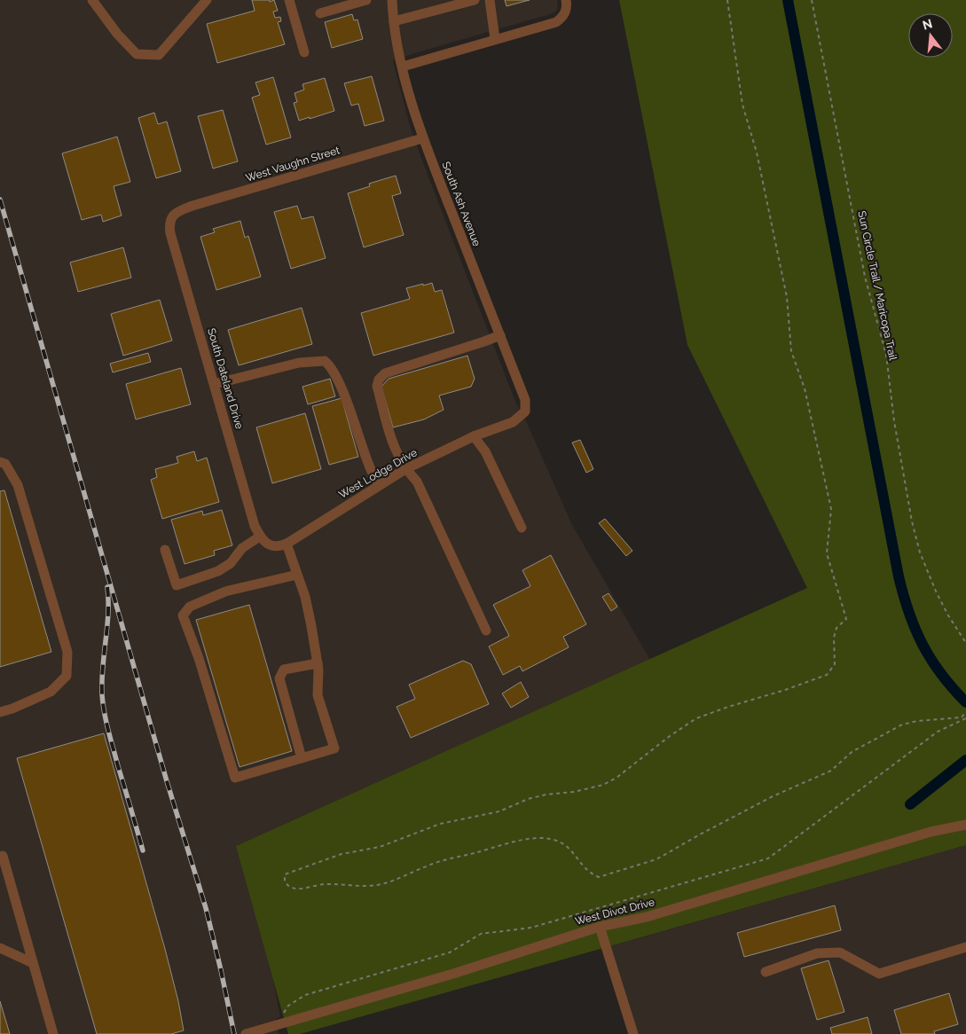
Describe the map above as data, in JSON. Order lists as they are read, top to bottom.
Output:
{
  "streets": {
    "street": [
      "West Vaughn Street",
      "South Ash Avenue",
      "South Dateland Drive",
      "West Lodge Drive",
      "West Divot Drive"
    ],
    "path": ["Sun Circle Trail / Maricopa Trail"]
  },
  "crossings": [
    ["West Vaughn Street", "South Ash Avenue"],
    ["West Vaughn Street", "South Dateland Drive"],
    ["South Ash Avenue", "West Lodge Drive"],
    ["South Dateland Drive", "West Lodge Drive"]
  ],
  "north": "top"
}
